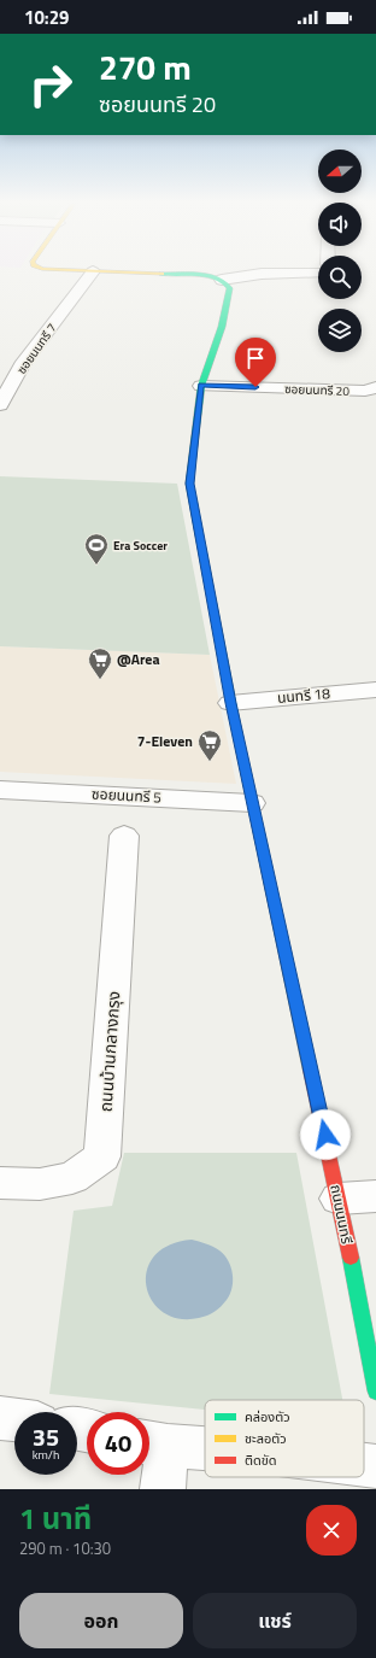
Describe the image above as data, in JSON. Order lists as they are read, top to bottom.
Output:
{
  "streets": {
    "street": [
      "ซอยนนทรี 7",
      "ซอยนนทรี 20",
      "นนทรี 18",
      "ซอยนนทรี 5",
      "ถนนบ้านกลางกรุง",
      "ถนนนนทรี"
    ]
  },
  "crossings": [
    ["ซอยนนทรี 20", "ถนนนนทรี"],
    ["นนทรี 18", "ถนนนนทรี"],
    ["ซอยนนทรี 5", "ถนนนนทรี"]
  ],
  "places": {
    "sports": ["Era Soccer"],
    "supermarket": ["@Area", "7-Eleven"]
  },
  "legend": ["คล่องตัว", "ชะลอตัว", "ติดขัด"],
  "north": "left",
  "page": {
    "status": "10:29",
    "turn": ["270 m", "ซอยนนทรี 20"],
    "speed": "35 km/h",
    "limit": "40",
    "heading": ["1 นาที", "290 m · 10:30"],
    "buttons": ["ออก", "แชร์"]
  }
}
